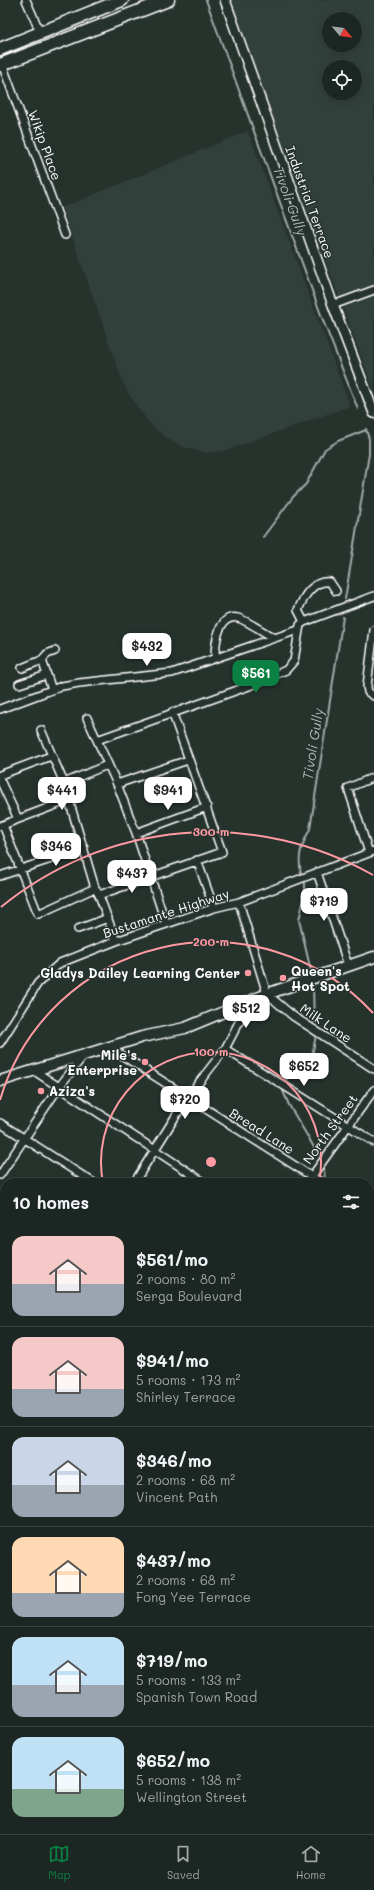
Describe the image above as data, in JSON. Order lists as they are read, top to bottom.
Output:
{
  "streets": {
    "street": [
      "Wikip Place",
      "Industrial Terrace",
      "Bustamante Highway",
      "Milk Lane",
      "North Street",
      "Bread Lane"
    ]
  },
  "crossings": [
    ["North Street", "Bread Lane"]
  ],
  "water": ["Tivoli Gully"],
  "places": [
    "Gladys Dailey Learning Center",
    "Queen's Hot Spot",
    "Mile's Enterprise",
    "Aziza's"
  ],
  "north": "bottom right",
  "page": {
    "price": [
      "$432",
      "$561",
      "$441",
      "$941",
      "$346",
      "$437",
      "$719",
      "$512",
      "$652",
      "$720"
    ],
    "heading": "10 homes",
    "list": [
      {
        "name": "$561/mo",
        "note": "2 rooms · 80 m² · Serga Boulevard"
      },
      {
        "name": "$941/mo",
        "note": "5 rooms · 173 m² · Shirley Terrace"
      },
      {
        "name": "$346/mo",
        "note": "2 rooms · 68 m² · Vincent Path"
      },
      {
        "name": "$437/mo",
        "note": "2 rooms · 68 m² · Fong Yee Terrace"
      },
      {
        "name": "$719/mo",
        "note": "5 rooms · 133 m² · Spanish Town Road"
      },
      {
        "name": "$652/mo",
        "note": "5 rooms · 138 m² · Wellington Street"
      }
    ],
    "tabs": ["Map", "Saved", "Home"]
  },
  "rings": ["300 m", "200 m", "100 m"]
}
